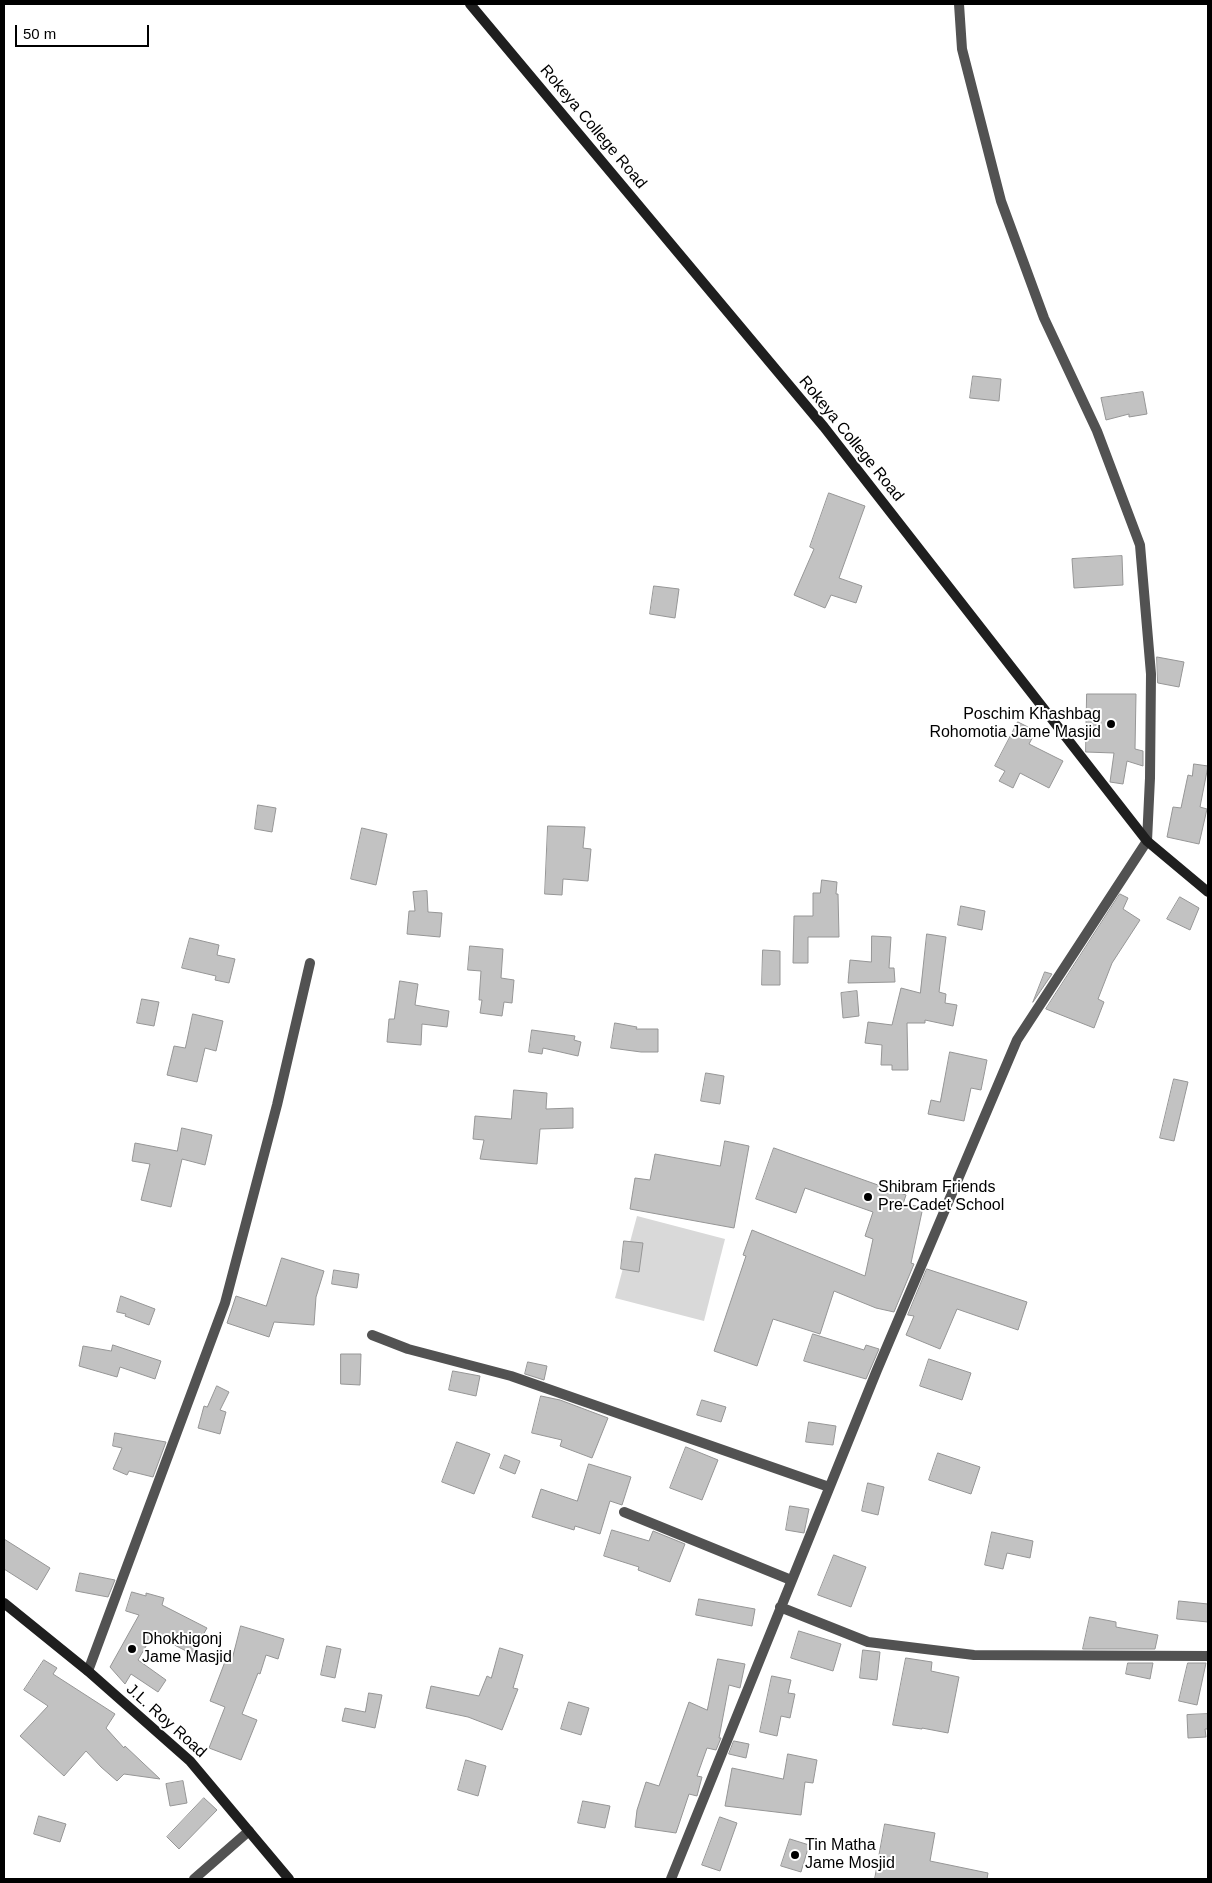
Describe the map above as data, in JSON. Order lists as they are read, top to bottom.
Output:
{
  "streets": {
    "street": ["Rokeya College Road", "J.L. Roy Road"]
  },
  "places": [
    "Poschim Khashbag Rohomotia Jame Masjid",
    "Shibram Friends Pre-Cadet School",
    "Dhokhigonj Jame Masjid",
    "Tin Matha Jame Mosjid"
  ],
  "scale_bar": "50 m"
}
